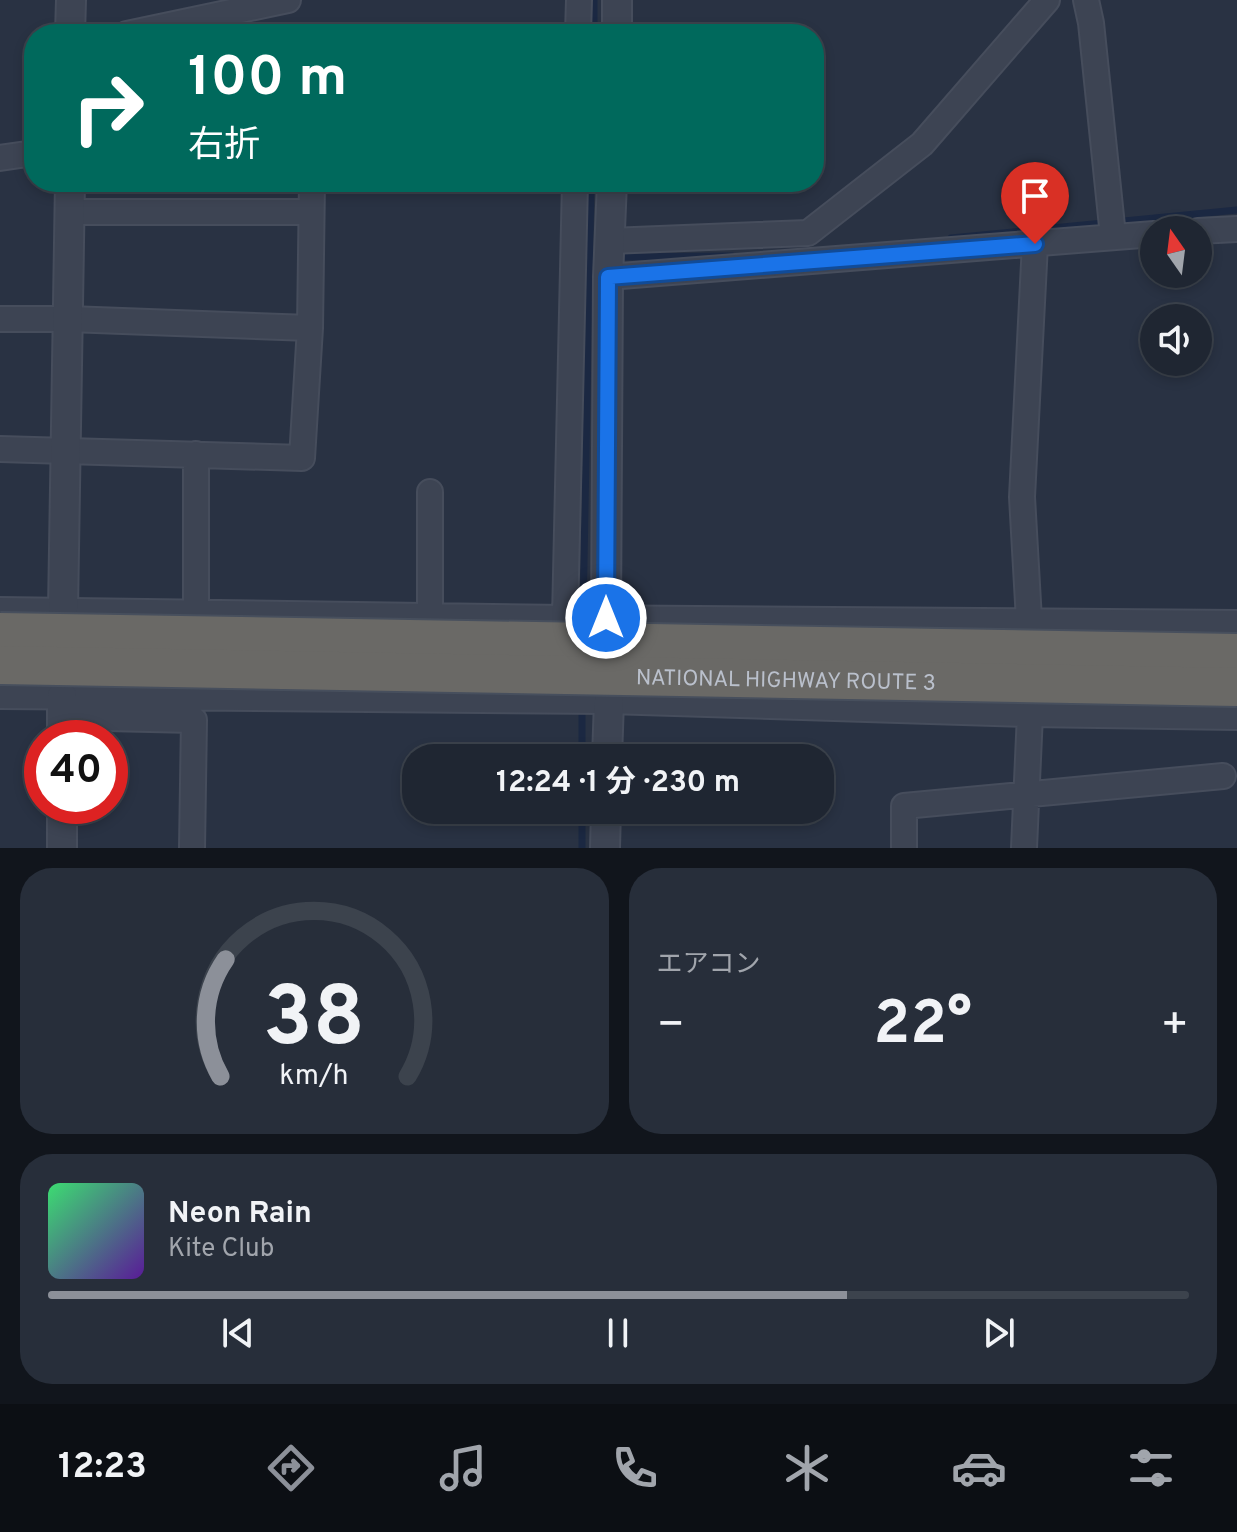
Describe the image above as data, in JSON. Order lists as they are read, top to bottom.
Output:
{
  "streets": {
    "highway": ["NATIONAL HIGHWAY ROUTE 3"]
  },
  "north": "top",
  "page": {
    "turn": ["100 m", "右折"],
    "limit": "40",
    "trip": "12:24 · 1 分 · 230 m",
    "tile": "エアコン",
    "heat": ["−", "22°", "+"],
    "song": ["Neon Rain", "Kite Club"],
    "tabs": "12:23",
    "gauge": ["38", "km/h"]
  }
}
